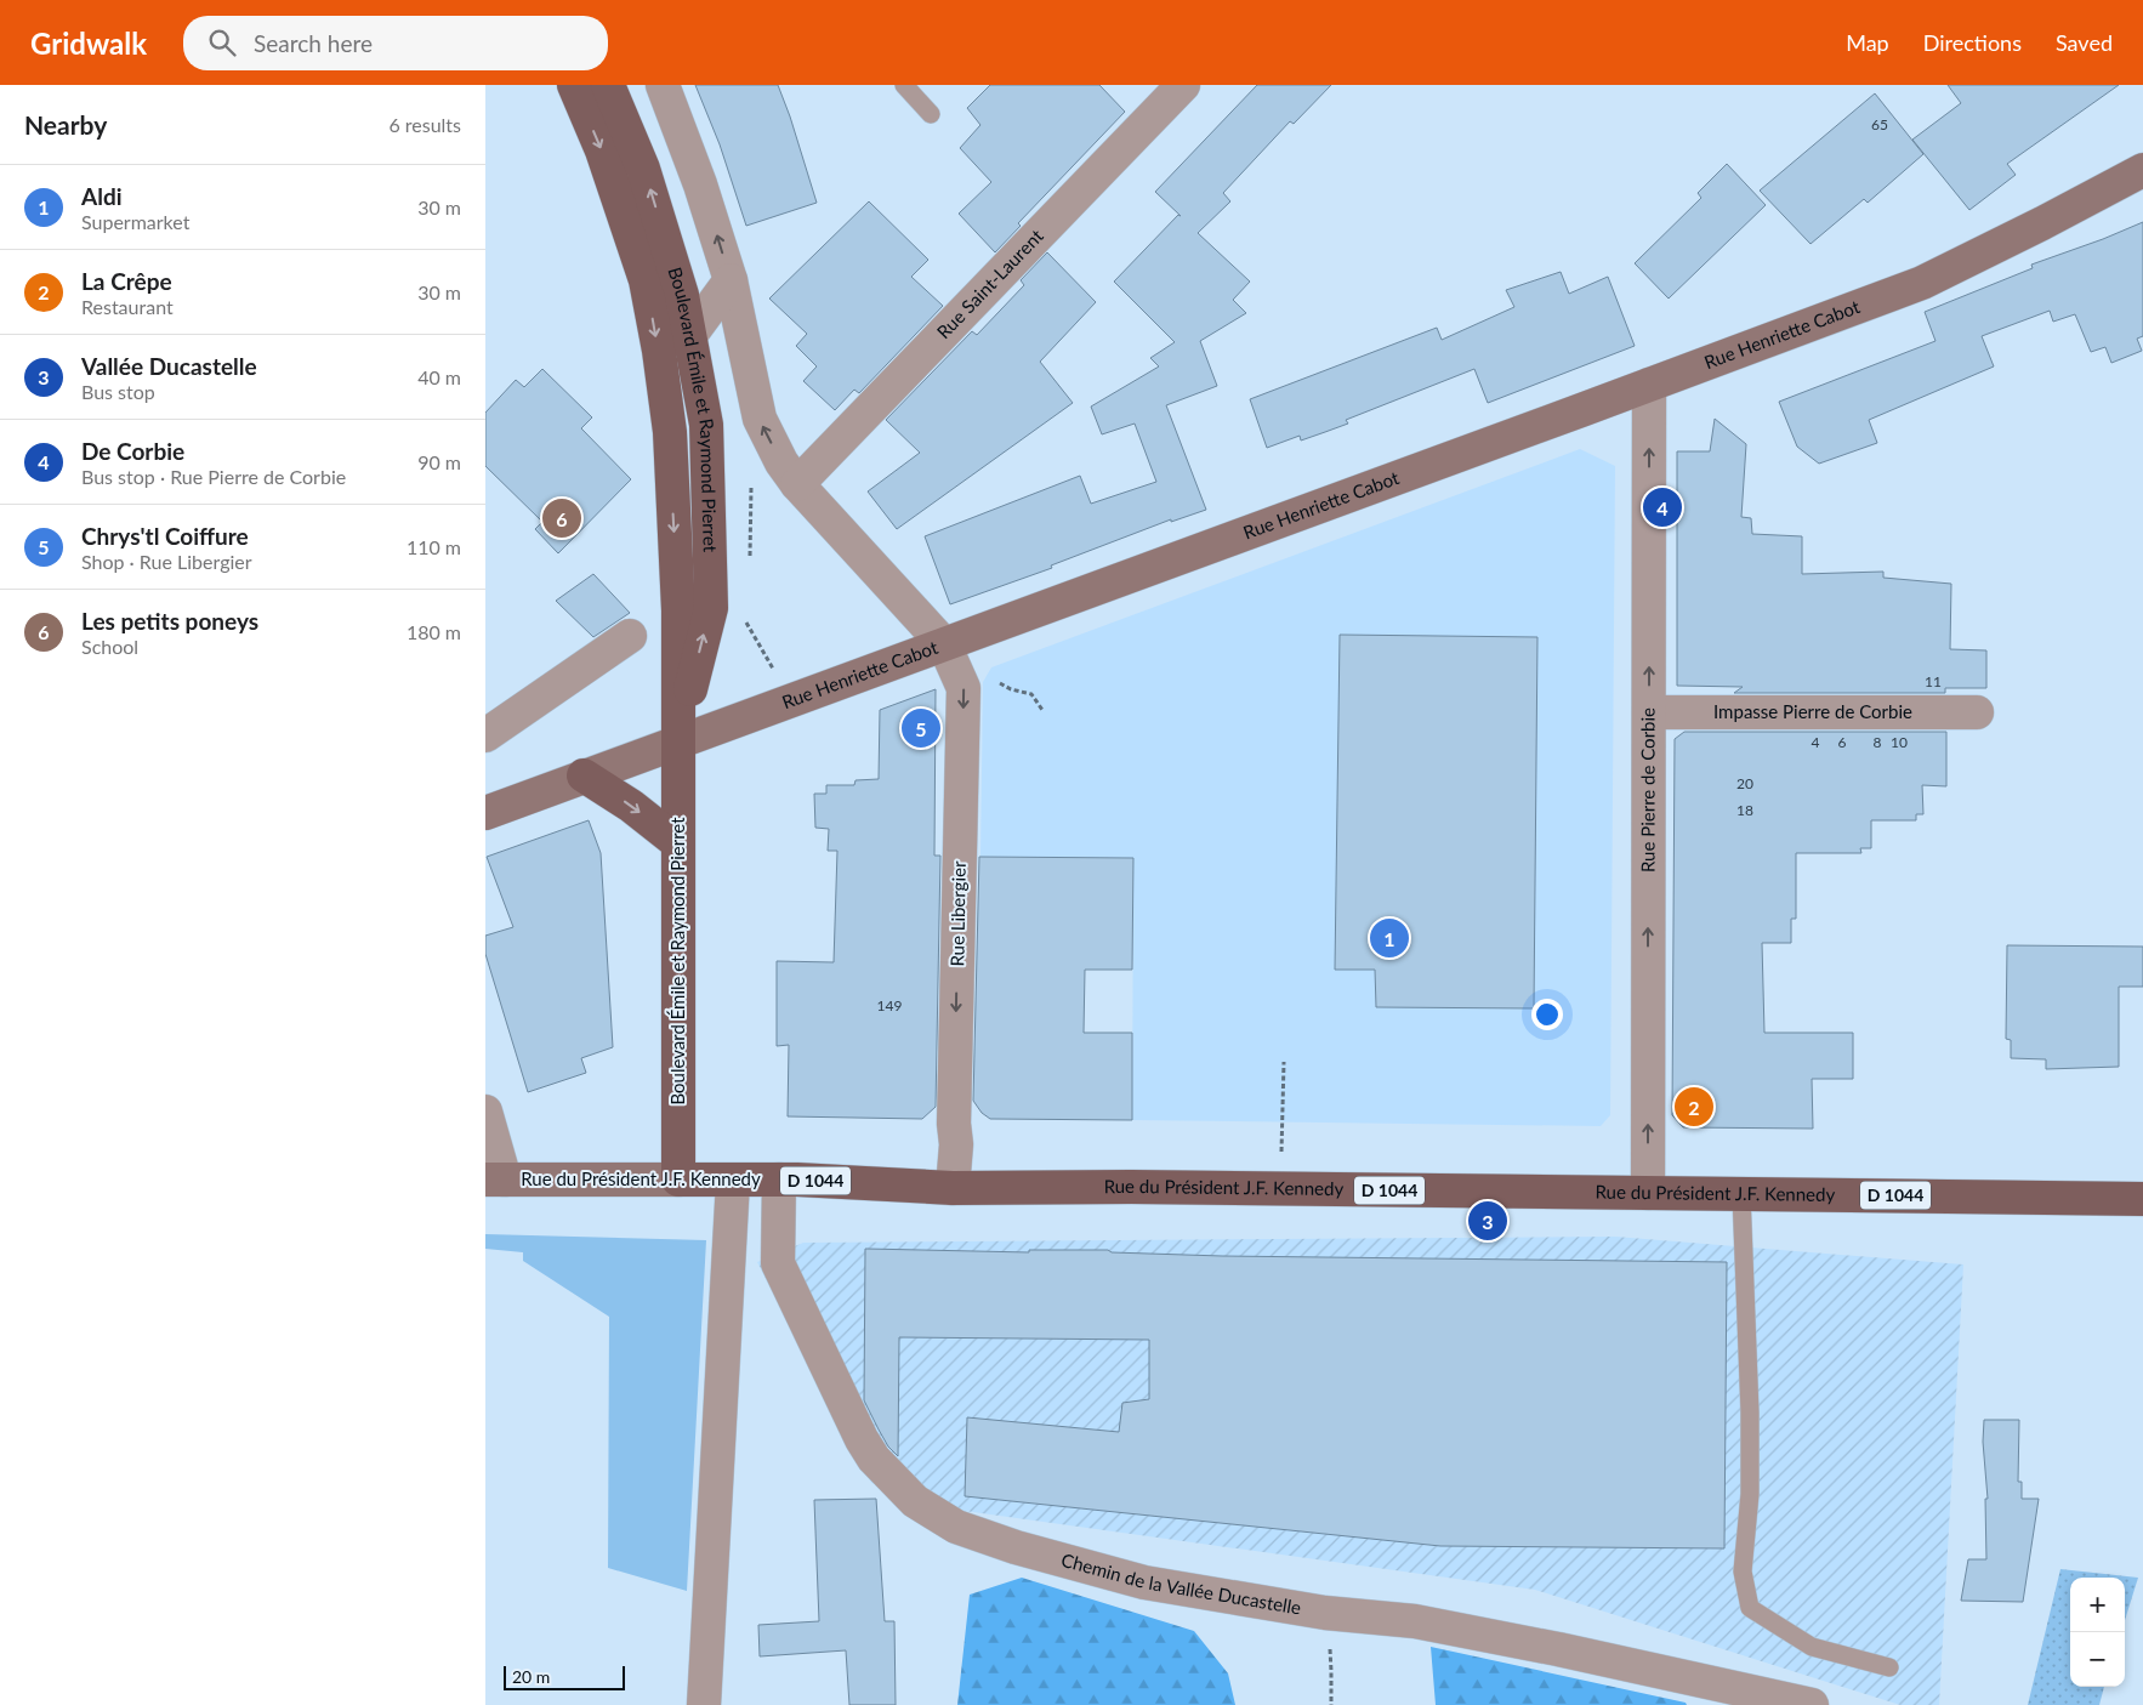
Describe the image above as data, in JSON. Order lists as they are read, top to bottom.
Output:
{
  "streets": {
    "main road": ["Boulevard Émile et Raymond Pierret", "Rue du Président J.F. Kennedy", "D 1044"],
    "street": [
      "Rue Saint-Laurent",
      "Rue Henriette Cabot",
      "Impasse Pierre de Corbie",
      "Rue Pierre de Corbie",
      "Rue Libergier",
      "Chemin de la Vallée Ducastelle"
    ]
  },
  "crossings": [
    ["Rue Saint-Laurent", "Rue Libergier"],
    ["Rue Henriette Cabot", "Boulevard Émile et Raymond Pierret"],
    ["Rue Henriette Cabot", "Rue Pierre de Corbie"],
    ["Rue Henriette Cabot", "Rue Libergier"],
    ["Boulevard Émile et Raymond Pierret", "Rue du Président J.F. Kennedy"],
    ["Impasse Pierre de Corbie", "Rue Pierre de Corbie"],
    ["Rue Pierre de Corbie", "Rue du Président J.F. Kennedy"],
    ["Rue Libergier", "Rue du Président J.F. Kennedy"],
    ["Rue du Président J.F. Kennedy", "Chemin de la Vallée Ducastelle"]
  ],
  "one_way": ["Rue Pierre de Corbie", "Rue Libergier"],
  "house_numbers": [
    "65",
    "11",
    "4",
    "6",
    "8",
    "10",
    "20",
    "18",
    "149"
  ],
  "scale_bar": "20 m",
  "page": {
    "header": "Gridwalk",
    "search": "Search here",
    "nav": ["Map", "Directions", "Saved"],
    "heading": ["Nearby", "6 results"],
    "list": [
      {
        "mark": "1",
        "name": "Aldi",
        "note": "Supermarket",
        "value": "30 m"
      },
      {
        "mark": "2",
        "name": "La Crêpe",
        "note": "Restaurant",
        "value": "30 m"
      },
      {
        "mark": "3",
        "name": "Vallée Ducastelle",
        "note": "Bus stop",
        "value": "40 m"
      },
      {
        "mark": "4",
        "name": "De Corbie",
        "note": "Bus stop · Rue Pierre de Corbie",
        "value": "90 m"
      },
      {
        "mark": "5",
        "name": "Chrys'tl Coiffure",
        "note": "Shop · Rue Libergier",
        "value": "110 m"
      },
      {
        "mark": "6",
        "name": "Les petits poneys",
        "note": "School",
        "value": "180 m"
      }
    ],
    "pins": [
      "4",
      "6",
      "5",
      "1",
      "2",
      "3"
    ],
    "map_buttons": ["+", "−"],
    "scale": "20 m"
  }
}
